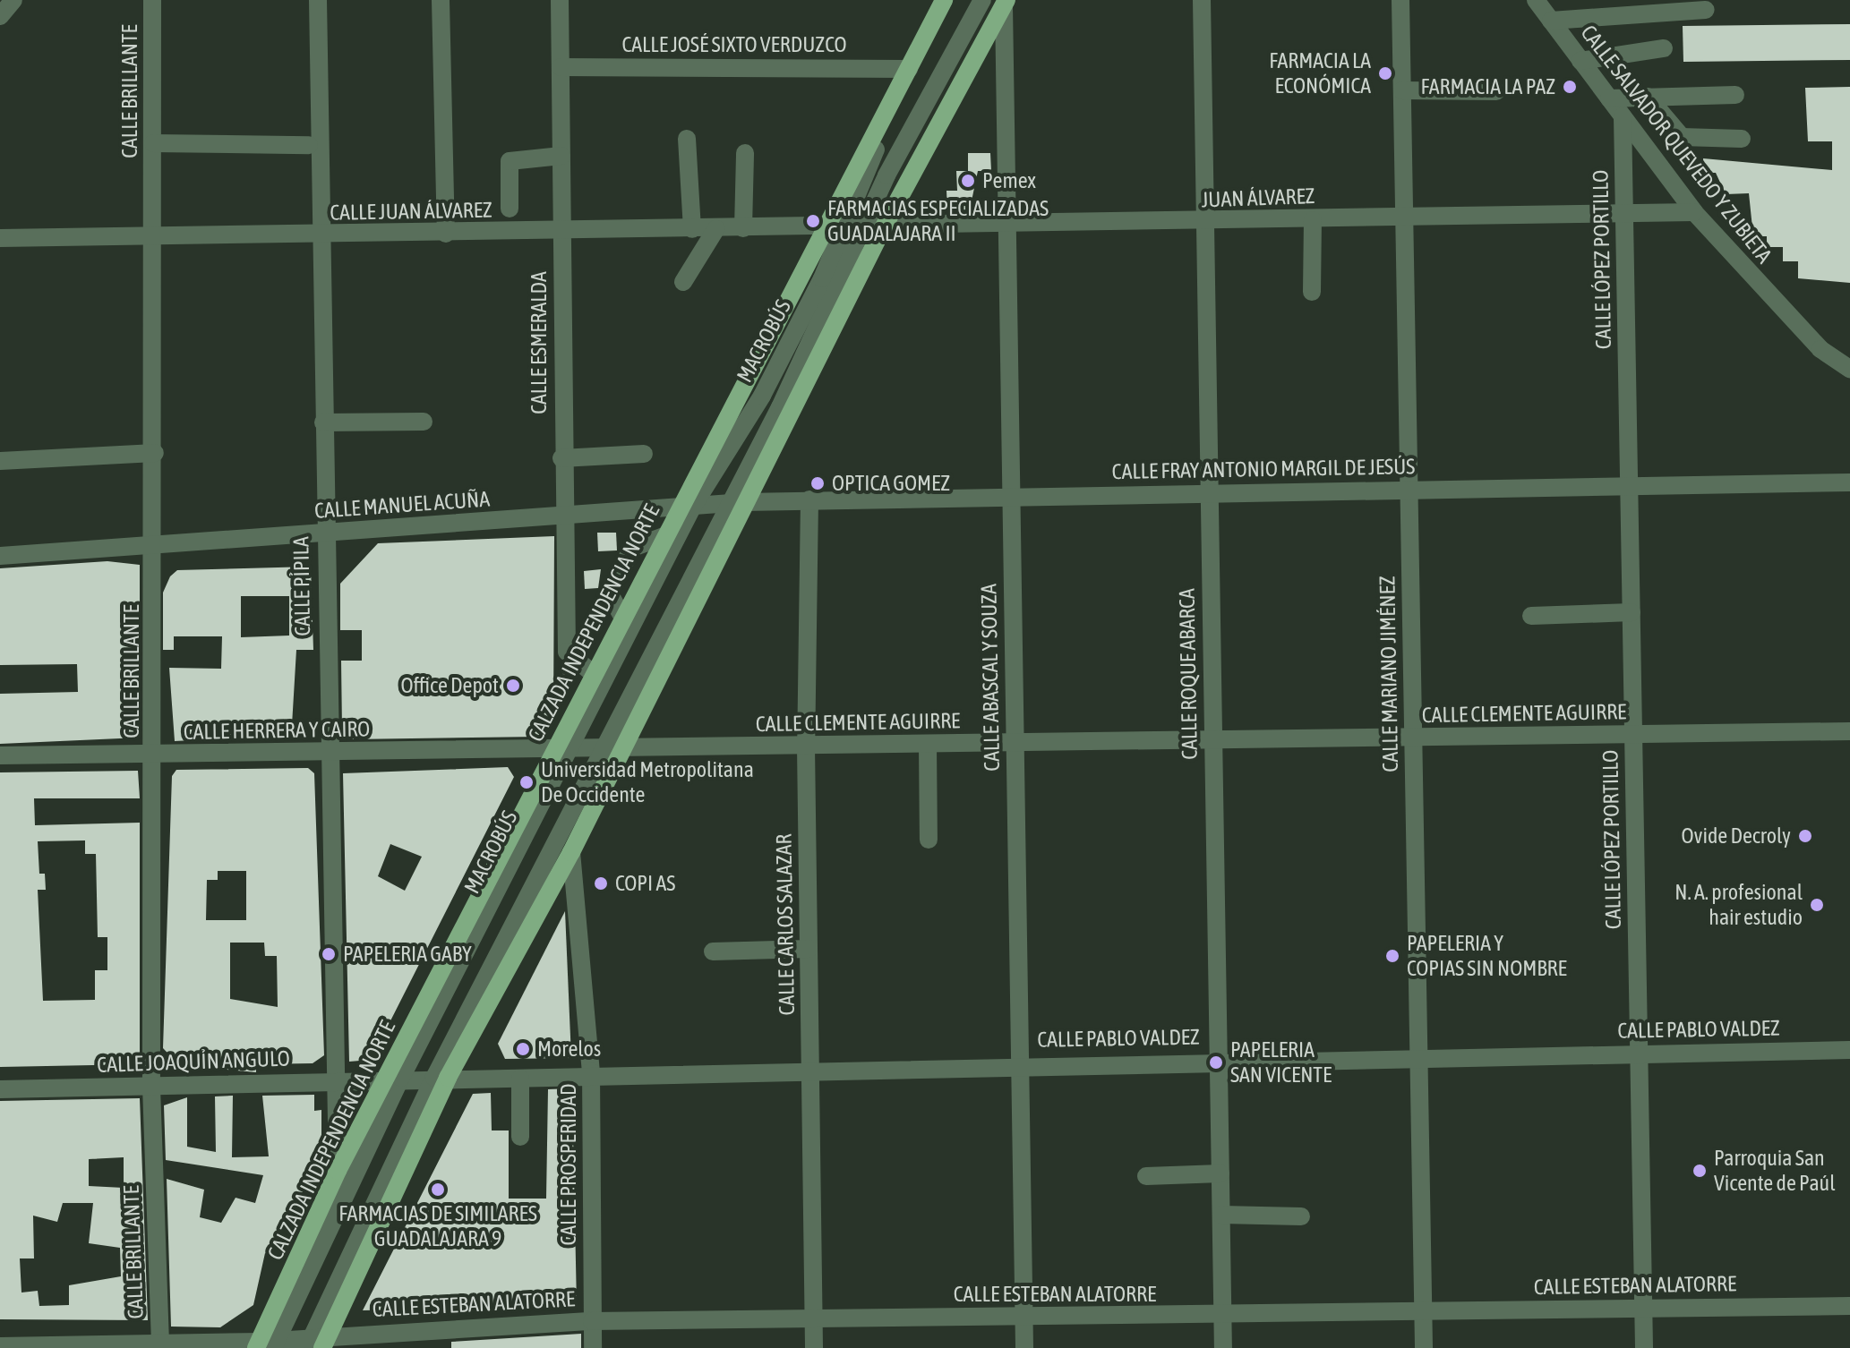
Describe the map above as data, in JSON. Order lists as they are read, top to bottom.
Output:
{
  "streets": {
    "main road": ["CALZADA INDEPENDENCIA NORTE"],
    "street": [
      "CALLE JOSÉ SIXTO VERDUZCO",
      "CALLE BRILLANTE",
      "CALLE SALVADOR QUEVEDO Y ZUBIETA",
      "JUAN ÁLVAREZ",
      "CALLE JUAN ÁLVAREZ",
      "CALLE LÓPEZ PORTILLO",
      "CALLE ESMERALDA",
      "CALLE FRAY ANTONIO MARGIL DE JESÚS",
      "CALLE MANUEL ACUÑA",
      "CALLE PÍPILA",
      "CALLE ROQUE ABARCA",
      "CALLE MARIANO JIMÉNEZ",
      "CALLE ABASCAL Y SOUZA",
      "CALLE CLEMENTE AGUIRRE",
      "CALLE HERRERA Y CAIRO",
      "CALLE CARLOS SALAZAR",
      "CALLE PABLO VALDEZ",
      "CALLE JOAQUÍN ANGULO",
      "CALLE PROSPERIDAD",
      "CALLE ESTEBAN ALATORRE"
    ]
  },
  "crossings": [
    ["CALLE JOSÉ SIXTO VERDUZCO", "CALLE ESMERALDA"],
    ["CALLE JOSÉ SIXTO VERDUZCO", "CALZADA INDEPENDENCIA NORTE"],
    ["CALLE BRILLANTE", "CALLE JUAN ÁLVAREZ"],
    ["CALLE BRILLANTE", "CALLE MANUEL ACUÑA"],
    ["CALLE BRILLANTE", "CALLE HERRERA Y CAIRO"],
    ["CALLE BRILLANTE", "CALLE JOAQUÍN ANGULO"],
    ["CALLE BRILLANTE", "CALLE ESTEBAN ALATORRE"],
    ["CALLE SALVADOR QUEVEDO Y ZUBIETA", "JUAN ÁLVAREZ"],
    ["CALLE SALVADOR QUEVEDO Y ZUBIETA", "CALLE LÓPEZ PORTILLO"],
    ["JUAN ÁLVAREZ", "CALLE JUAN ÁLVAREZ"],
    ["JUAN ÁLVAREZ", "CALLE LÓPEZ PORTILLO"],
    ["JUAN ÁLVAREZ", "CALZADA INDEPENDENCIA NORTE"],
    ["JUAN ÁLVAREZ", "CALLE ROQUE ABARCA"],
    ["JUAN ÁLVAREZ", "CALLE MARIANO JIMÉNEZ"],
    ["JUAN ÁLVAREZ", "CALLE ABASCAL Y SOUZA"],
    ["CALLE JUAN ÁLVAREZ", "CALLE ESMERALDA"],
    ["CALLE JUAN ÁLVAREZ", "CALLE PÍPILA"],
    ["CALLE JUAN ÁLVAREZ", "CALZADA INDEPENDENCIA NORTE"],
    ["CALLE LÓPEZ PORTILLO", "CALLE FRAY ANTONIO MARGIL DE JESÚS"],
    ["CALLE LÓPEZ PORTILLO", "CALLE CLEMENTE AGUIRRE"],
    ["CALLE LÓPEZ PORTILLO", "CALLE PABLO VALDEZ"],
    ["CALLE LÓPEZ PORTILLO", "CALLE ESTEBAN ALATORRE"],
    ["CALLE ESMERALDA", "CALLE MANUEL ACUÑA"],
    ["CALLE ESMERALDA", "CALZADA INDEPENDENCIA NORTE"],
    ["CALLE FRAY ANTONIO MARGIL DE JESÚS", "CALLE MANUEL ACUÑA"],
    ["CALLE FRAY ANTONIO MARGIL DE JESÚS", "CALZADA INDEPENDENCIA NORTE"],
    ["CALLE FRAY ANTONIO MARGIL DE JESÚS", "CALLE ROQUE ABARCA"],
    ["CALLE FRAY ANTONIO MARGIL DE JESÚS", "CALLE MARIANO JIMÉNEZ"],
    ["CALLE FRAY ANTONIO MARGIL DE JESÚS", "CALLE ABASCAL Y SOUZA"],
    ["CALLE FRAY ANTONIO MARGIL DE JESÚS", "CALLE CARLOS SALAZAR"],
    ["CALLE MANUEL ACUÑA", "CALLE PÍPILA"],
    ["CALLE MANUEL ACUÑA", "CALZADA INDEPENDENCIA NORTE"],
    ["CALLE PÍPILA", "CALZADA INDEPENDENCIA NORTE"],
    ["CALLE PÍPILA", "CALLE HERRERA Y CAIRO"],
    ["CALLE PÍPILA", "CALLE JOAQUÍN ANGULO"],
    ["CALZADA INDEPENDENCIA NORTE", "CALLE CLEMENTE AGUIRRE"],
    ["CALZADA INDEPENDENCIA NORTE", "CALLE HERRERA Y CAIRO"],
    ["CALZADA INDEPENDENCIA NORTE", "CALLE PABLO VALDEZ"],
    ["CALZADA INDEPENDENCIA NORTE", "CALLE JOAQUÍN ANGULO"],
    ["CALZADA INDEPENDENCIA NORTE", "CALLE ESTEBAN ALATORRE"],
    ["CALLE ROQUE ABARCA", "CALLE CLEMENTE AGUIRRE"],
    ["CALLE ROQUE ABARCA", "CALLE PABLO VALDEZ"],
    ["CALLE ROQUE ABARCA", "CALLE ESTEBAN ALATORRE"],
    ["CALLE MARIANO JIMÉNEZ", "CALLE CLEMENTE AGUIRRE"],
    ["CALLE MARIANO JIMÉNEZ", "CALLE PABLO VALDEZ"],
    ["CALLE MARIANO JIMÉNEZ", "CALLE ESTEBAN ALATORRE"],
    ["CALLE ABASCAL Y SOUZA", "CALLE CLEMENTE AGUIRRE"],
    ["CALLE ABASCAL Y SOUZA", "CALLE PABLO VALDEZ"],
    ["CALLE ABASCAL Y SOUZA", "CALLE ESTEBAN ALATORRE"],
    ["CALLE CLEMENTE AGUIRRE", "CALLE HERRERA Y CAIRO"],
    ["CALLE CLEMENTE AGUIRRE", "CALLE CARLOS SALAZAR"],
    ["CALLE CARLOS SALAZAR", "CALLE PABLO VALDEZ"],
    ["CALLE CARLOS SALAZAR", "CALLE ESTEBAN ALATORRE"],
    ["CALLE PABLO VALDEZ", "CALLE JOAQUÍN ANGULO"],
    ["CALLE PABLO VALDEZ", "CALLE PROSPERIDAD"],
    ["CALLE PROSPERIDAD", "CALLE ESTEBAN ALATORRE"]
  ],
  "places": [
    "FARMACIA LA ECONÓMICA",
    "FARMACIA LA PAZ",
    "Pemex",
    "FARMACIAS ESPECIALIZADAS GUADALAJARA II",
    "OPTICA GOMEZ",
    "Office Depot",
    "Universidad Metropolitana De Occidente",
    "Ovide Decroly",
    "COPI AS",
    "N. A. profesional hair estudio",
    "PAPELERIA GABY",
    "PAPELERIA Y COPIAS SIN NOMBRE",
    "Morelos",
    "PAPELERIA SAN VICENTE",
    "Parroquia San Vicente de Paúl",
    "FARMACIAS DE SIMILARES GUADALAJARA 9"
  ]
}
